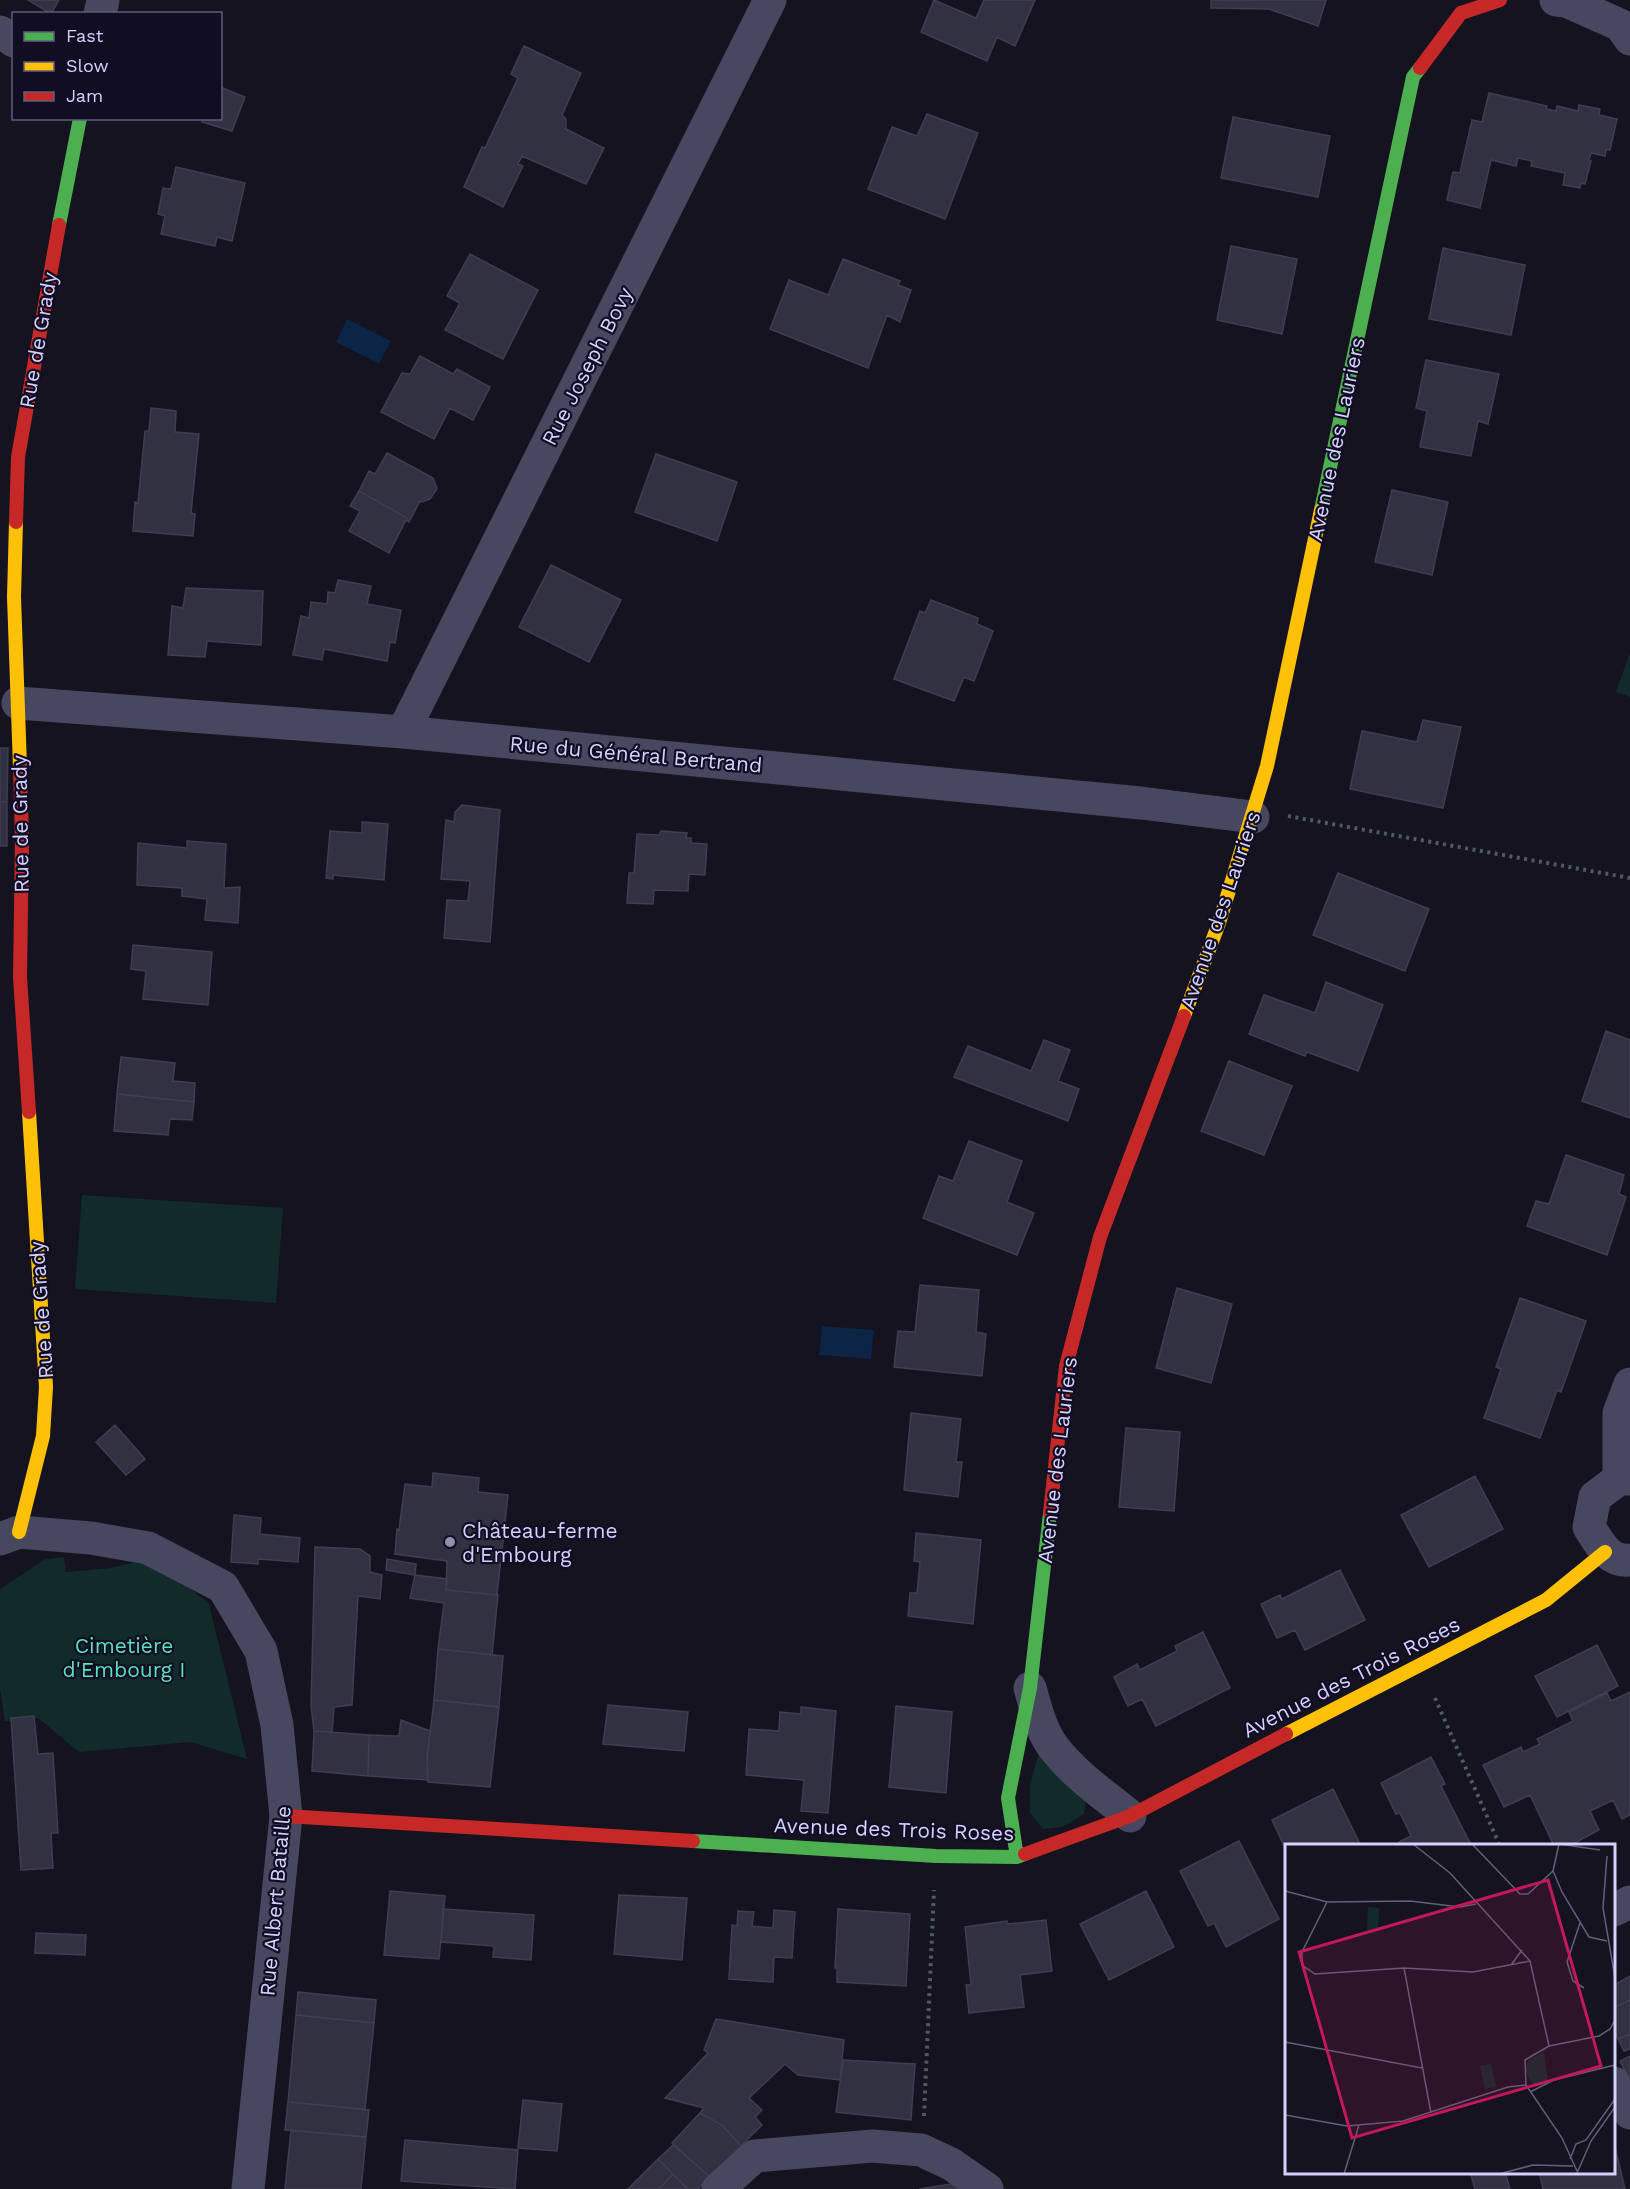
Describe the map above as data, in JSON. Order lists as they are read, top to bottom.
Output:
{
  "streets": {
    "street": [
      "Rue de Grady",
      "Rue Joseph Bovy",
      "Avenue des Lauriers",
      "Rue du Général Bertrand",
      "Avenue des Trois Roses",
      "Rue Albert Bataille"
    ]
  },
  "crossings": [
    ["Rue de Grady", "Rue du Général Bertrand"],
    ["Rue de Grady", "Rue Albert Bataille"],
    ["Rue Joseph Bovy", "Rue du Général Bertrand"],
    ["Avenue des Lauriers", "Rue du Général Bertrand"],
    ["Avenue des Lauriers", "Avenue des Trois Roses"],
    ["Avenue des Trois Roses", "Rue Albert Bataille"]
  ],
  "parks": ["Cimetière d'Embourg I"],
  "places": ["Château-ferme d'Embourg"],
  "legend": ["Fast", "Slow", "Jam"]
}
